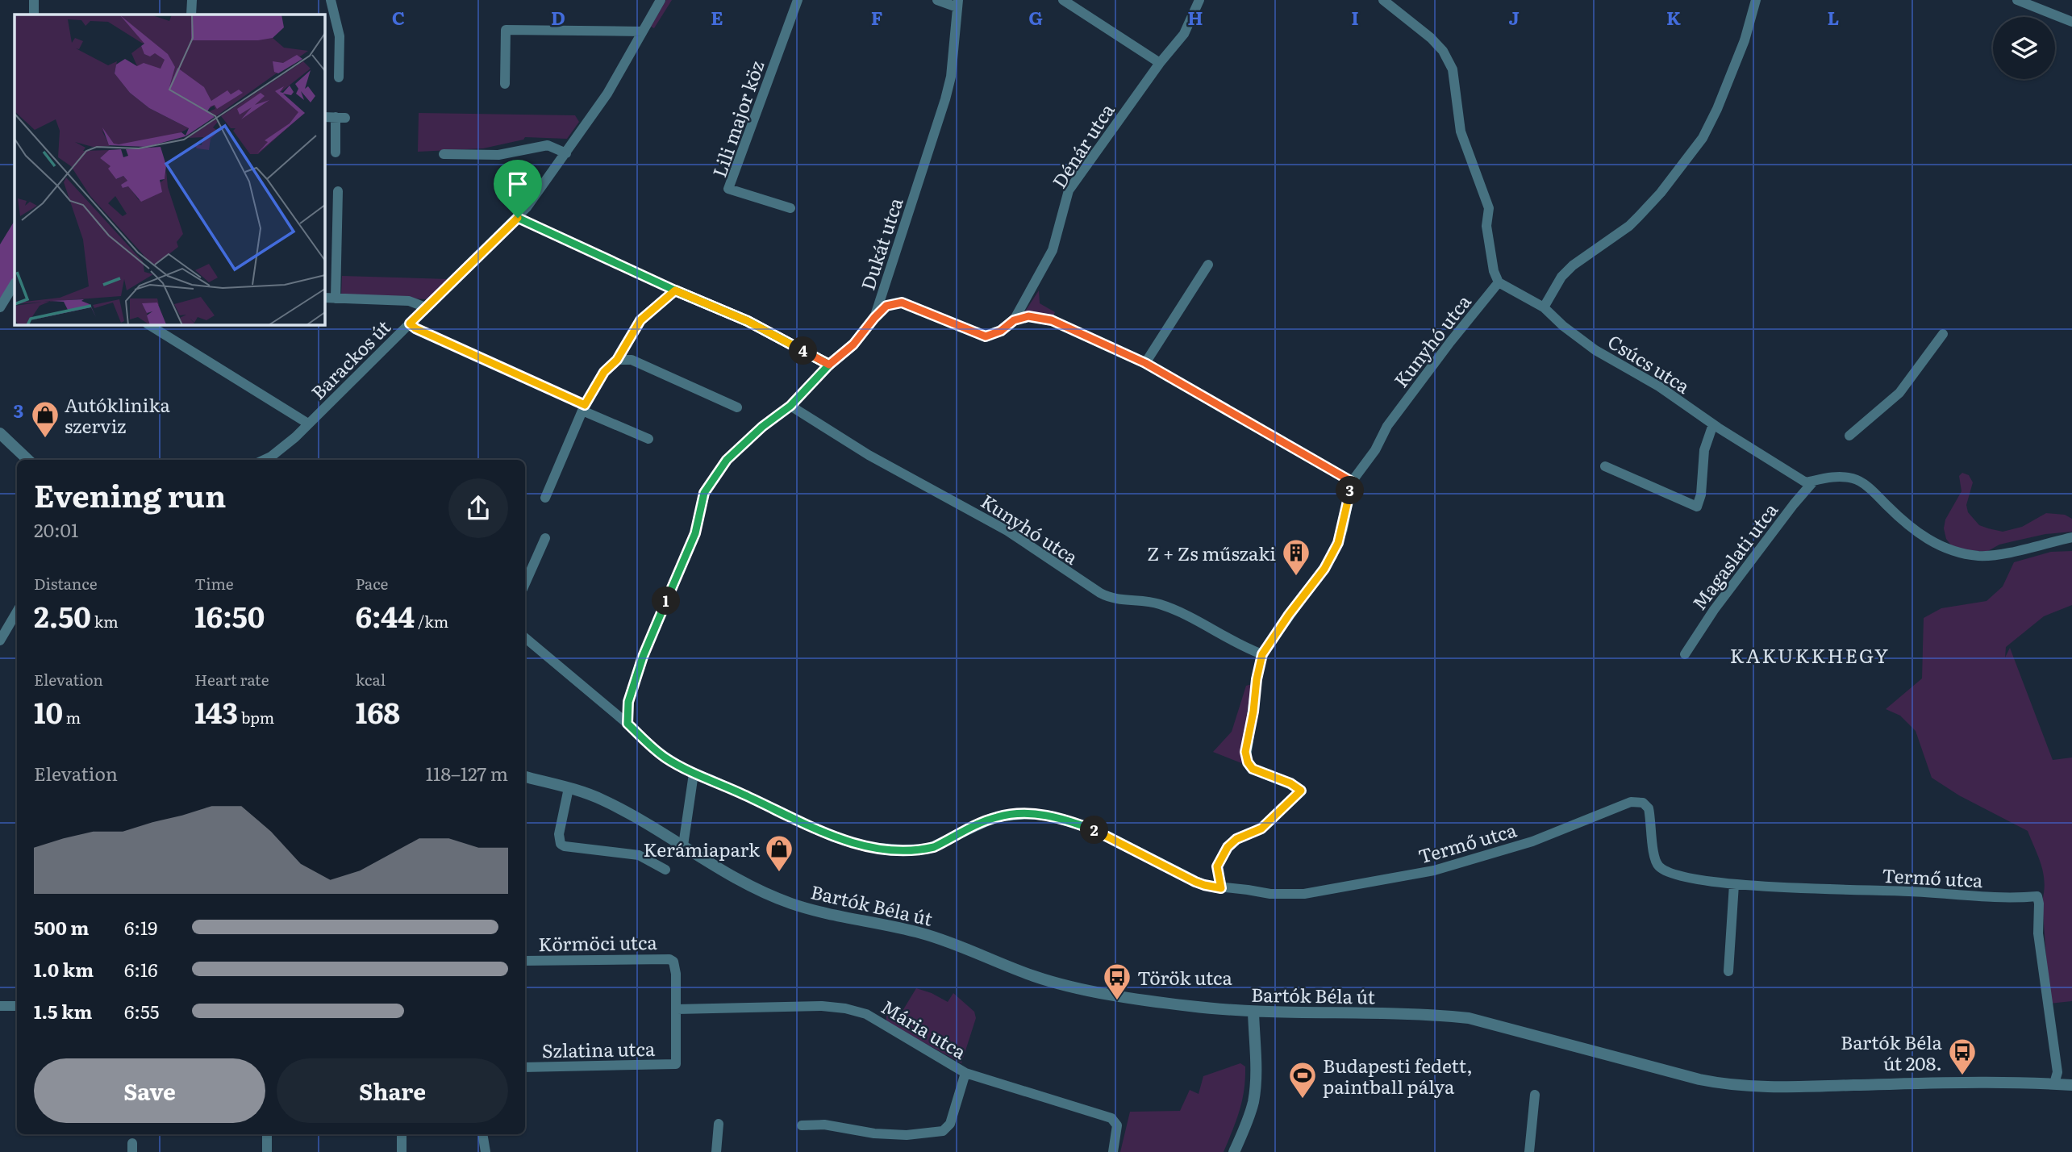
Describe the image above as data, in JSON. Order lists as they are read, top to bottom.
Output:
{
  "streets": {
    "street": [
      "Lili major köz",
      "Dénár utca",
      "Dukát utca",
      "Kunyhó utca",
      "Barackos út",
      "Csúcs utca",
      "Magaslati utca",
      "Termő utca",
      "Bartók Béla út",
      "Körmöci utca",
      "Mária utca",
      "Szlatina utca"
    ]
  },
  "crossings": [
    ["Dukát utca", "Kunyhó utca"],
    ["Dukát utca", "Termő utca"],
    ["Kunyhó utca", "Csúcs utca"],
    ["Kunyhó utca", "Termő utca"],
    ["Csúcs utca", "Magaslati utca"],
    ["Termő utca", "Bartók Béla út"],
    ["Körmöci utca", "Mária utca"],
    ["Körmöci utca", "Szlatina utca"],
    ["Mária utca", "Szlatina utca"]
  ],
  "districts": ["KAKUKKHEGY"],
  "places": {
    "shop": ["Autóklinika szerviz", "Kerámiapark"],
    "building": ["Z + Zs műszaki"],
    "bus stop": ["Török utca", "Bartók Béla út 208."],
    "sports": ["Budapesti fedett, paintball pálya"]
  },
  "page": {
    "pins": [
      "4",
      "3",
      "1",
      "2"
    ],
    "heading": ["Evening run", "20:01"],
    "stats": [
      ["Distance", "2.50 km"],
      ["Time", "16:50"],
      ["Pace", "6:44 /km"],
      ["Elevation", "10 m"],
      ["Heart rate", "143 bpm"],
      ["kcal", "168"]
    ],
    "chart": ["Elevation", "118–127 m"],
    "list": [
      {
        "name": "500 m",
        "note": "6:19"
      },
      {
        "name": "1.0 km",
        "note": "6:16"
      },
      {
        "name": "1.5 km",
        "note": "6:55"
      }
    ],
    "buttons": ["Save", "Share"]
  },
  "grid": {
    "columns": [
      "C",
      "D",
      "E",
      "F",
      "G",
      "H",
      "I",
      "J",
      "K",
      "L"
    ],
    "rows": ["3"]
  }
}
